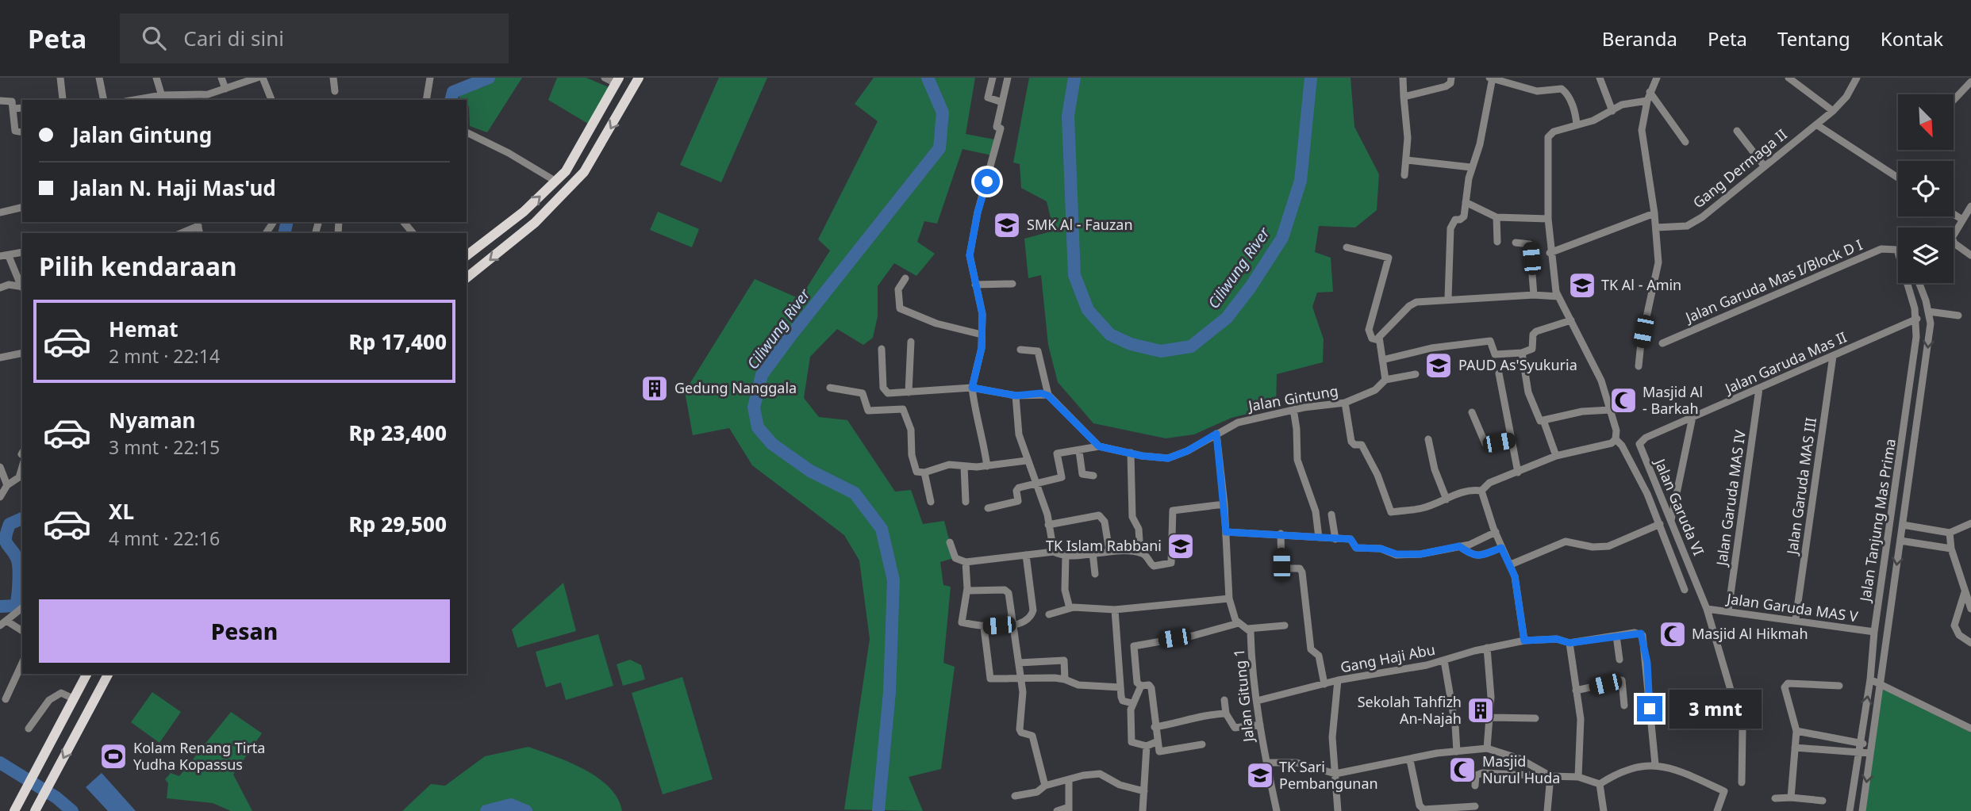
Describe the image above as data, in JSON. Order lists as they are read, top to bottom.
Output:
{
  "streets": {
    "street": [
      "Gang Dermaga II",
      "Jalan Garuda Mas I/Block D I",
      "Jalan Garuda Mas II",
      "Jalan Gintung",
      "Jalan Garuda MAS III",
      "Jalan Garuda MAS IV",
      "Jalan Garuda VI",
      "Jalan Tanjung Mas Prima",
      "Jalan Garuda MAS V",
      "Gang Haji Abu",
      "Jalan Gitung 1"
    ]
  },
  "crossings": [
    ["Jalan Garuda Mas I/Block D I", "Jalan Tanjung Mas Prima"],
    ["Jalan Garuda Mas II", "Jalan Garuda MAS III"],
    ["Jalan Garuda Mas II", "Jalan Garuda MAS IV"],
    ["Jalan Garuda Mas II", "Jalan Garuda VI"],
    ["Jalan Garuda Mas II", "Jalan Tanjung Mas Prima"],
    ["Jalan Garuda MAS III", "Jalan Garuda MAS V"],
    ["Jalan Garuda MAS IV", "Jalan Garuda MAS V"],
    ["Jalan Garuda VI", "Jalan Garuda MAS V"],
    ["Jalan Tanjung Mas Prima", "Jalan Garuda MAS V"],
    ["Gang Haji Abu", "Jalan Gitung 1"]
  ],
  "water": ["Ciliwung River"],
  "places": {
    "school or university": [
      "SMK Al - Fauzan",
      "TK Al - Amin",
      "PAUD As'Syukuria",
      "TK Islam Rabbani",
      "TK Sari Pembangunan"
    ],
    "building": ["Gedung Nanggala", "Sekolah Tahfizh An-Najah"],
    "mosque": ["Masjid Al - Barkah", "Masjid Al Hikmah", "Masjid Nurul Huda"],
    "sports": ["Kolam Renang Tirta Yudha Kopassus"]
  },
  "north": "bottom right",
  "page": {
    "header": "Peta",
    "search": "Cari di sini",
    "nav": [
      "Beranda",
      "Peta",
      "Tentang",
      "Kontak"
    ],
    "banner": ["Jalan Gintung", "Jalan N. Haji Mas'ud"],
    "heading": "Pilih kendaraan",
    "list": [
      {
        "name": "Hemat",
        "note": "2 mnt · 22:14",
        "value": "Rp 17,400"
      },
      {
        "name": "Nyaman",
        "note": "3 mnt · 22:15",
        "value": "Rp 23,400"
      },
      {
        "name": "XL",
        "note": "4 mnt · 22:16",
        "value": "Rp 29,500"
      }
    ],
    "buttons": "Pesan",
    "bubble": "3 mnt"
  }
}
